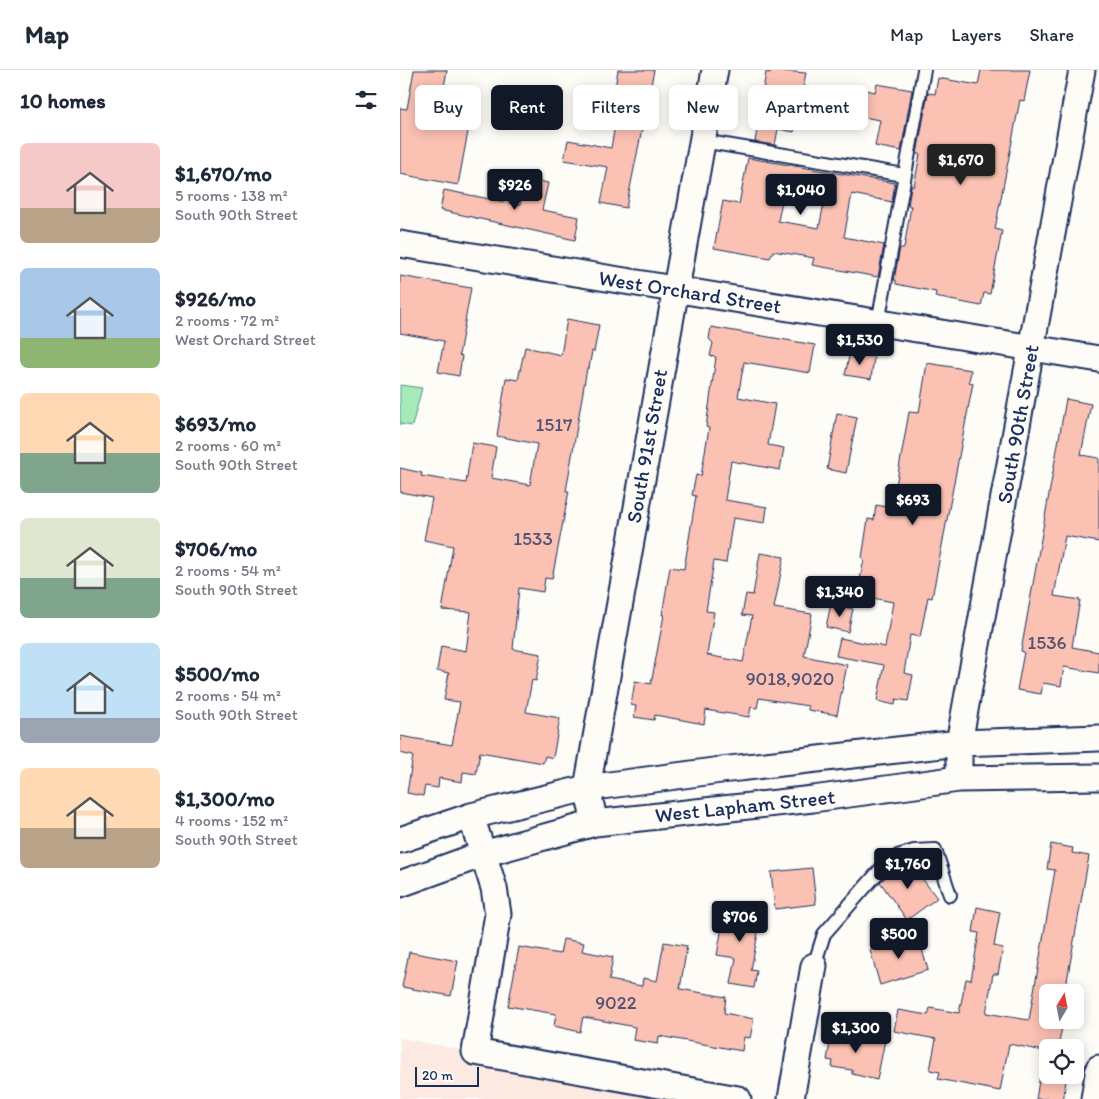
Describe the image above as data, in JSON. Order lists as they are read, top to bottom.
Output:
{
  "streets": {
    "street": [
      "West Orchard Street",
      "South 90th Street",
      "South 91st Street",
      "West Lapham Street"
    ]
  },
  "crossings": [
    ["West Orchard Street", "South 90th Street"],
    ["West Orchard Street", "South 91st Street"],
    ["South 90th Street", "West Lapham Street"],
    ["South 91st Street", "West Lapham Street"]
  ],
  "house_numbers": [
    "1517",
    "1533",
    "1536",
    "9018,9020",
    "9022"
  ],
  "scale_bar": "20 m",
  "north": "top",
  "page": {
    "header": "Map",
    "nav": ["Map", "Layers", "Share"],
    "heading": "10 homes",
    "chip": [
      "Buy",
      "Rent",
      "Filters",
      "New",
      "Apartment"
    ],
    "list": [
      {
        "name": "$1,670/mo",
        "note": "5 rooms · 138 m² · South 90th Street"
      },
      {
        "name": "$926/mo",
        "note": "2 rooms · 72 m² · West Orchard Street"
      },
      {
        "name": "$693/mo",
        "note": "2 rooms · 60 m² · South 90th Street"
      },
      {
        "name": "$706/mo",
        "note": "2 rooms · 54 m² · South 90th Street"
      },
      {
        "name": "$500/mo",
        "note": "2 rooms · 54 m² · South 90th Street"
      },
      {
        "name": "$1,300/mo",
        "note": "4 rooms · 152 m² · South 90th Street"
      }
    ],
    "price": [
      "$1,670",
      "$926",
      "$1,040",
      "$1,530",
      "$693",
      "$1,340",
      "$1,760",
      "$706",
      "$500",
      "$1,300"
    ],
    "scale": "20 m"
  }
}
